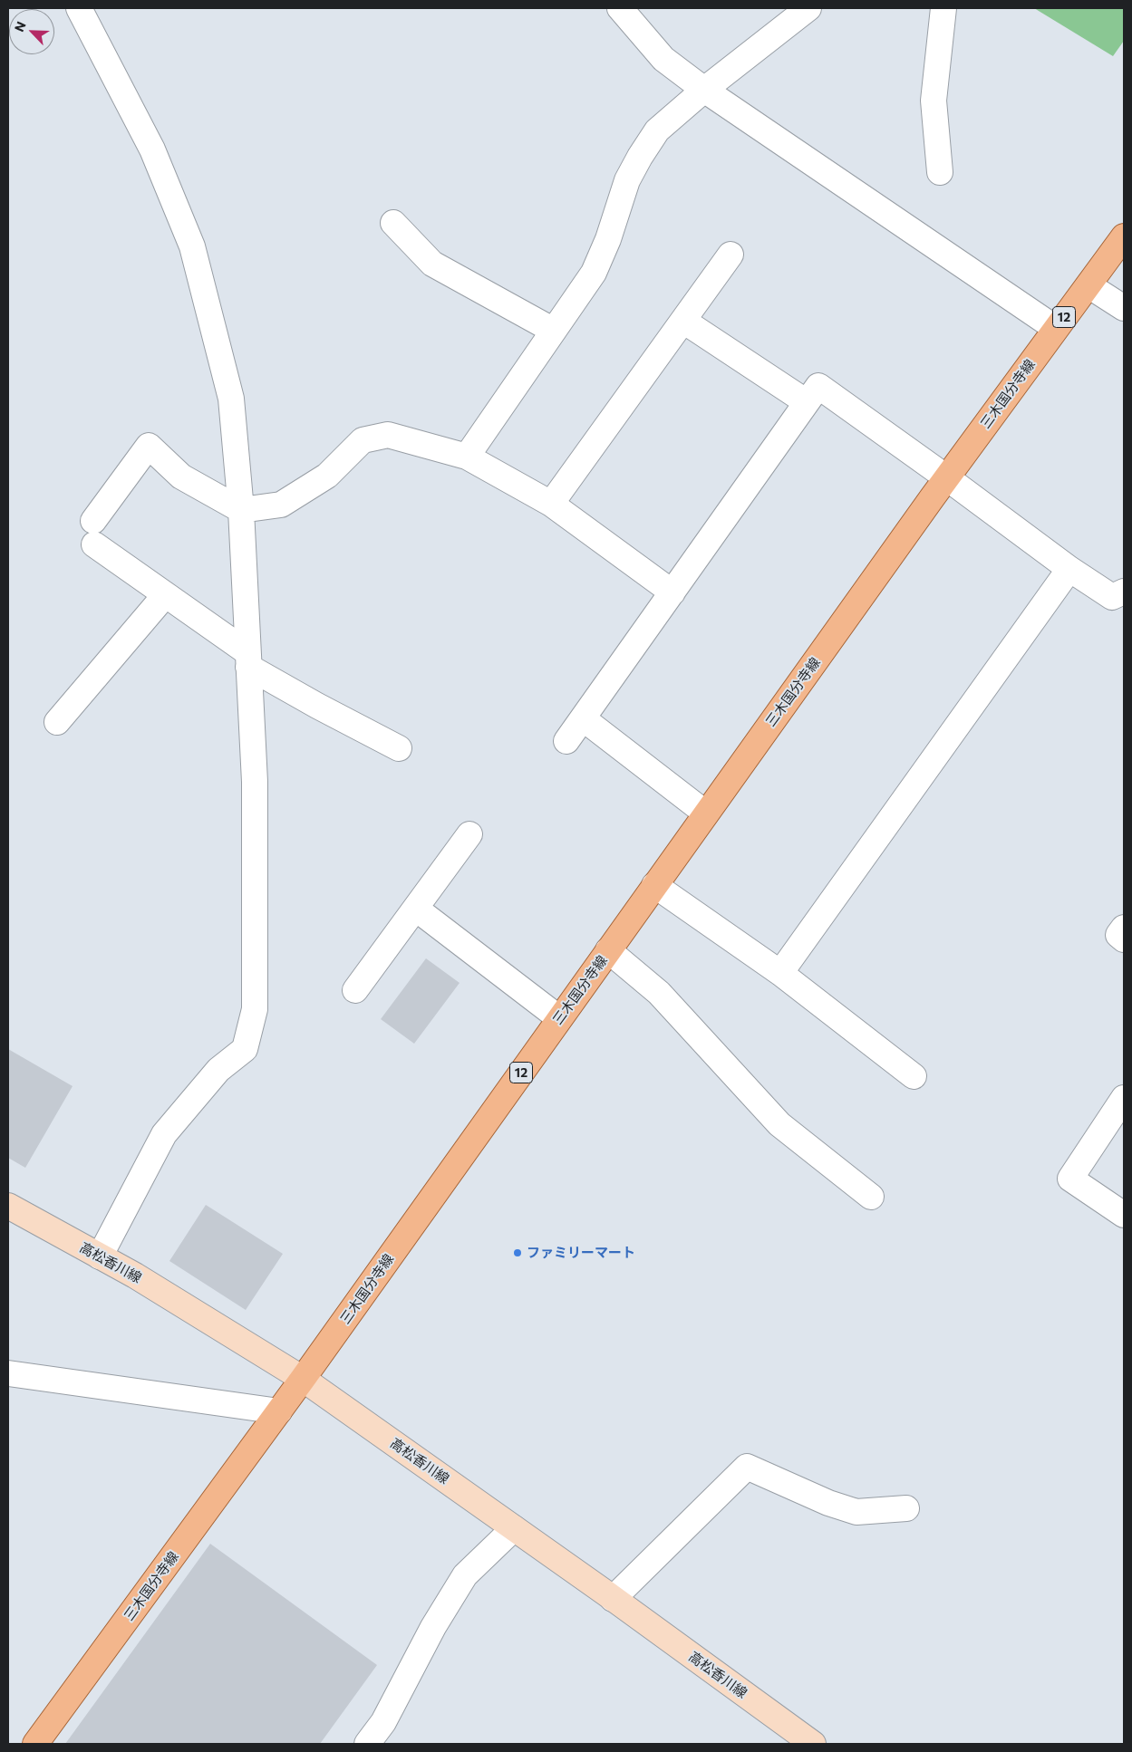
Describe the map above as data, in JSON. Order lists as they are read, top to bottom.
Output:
{
  "streets": {
    "main road": ["12", "三木国分寺線", "高松香川線"]
  },
  "crossings": [
    ["三木国分寺線", "高松香川線"]
  ],
  "places": ["ファミリーマート"],
  "north": "top left"
}
